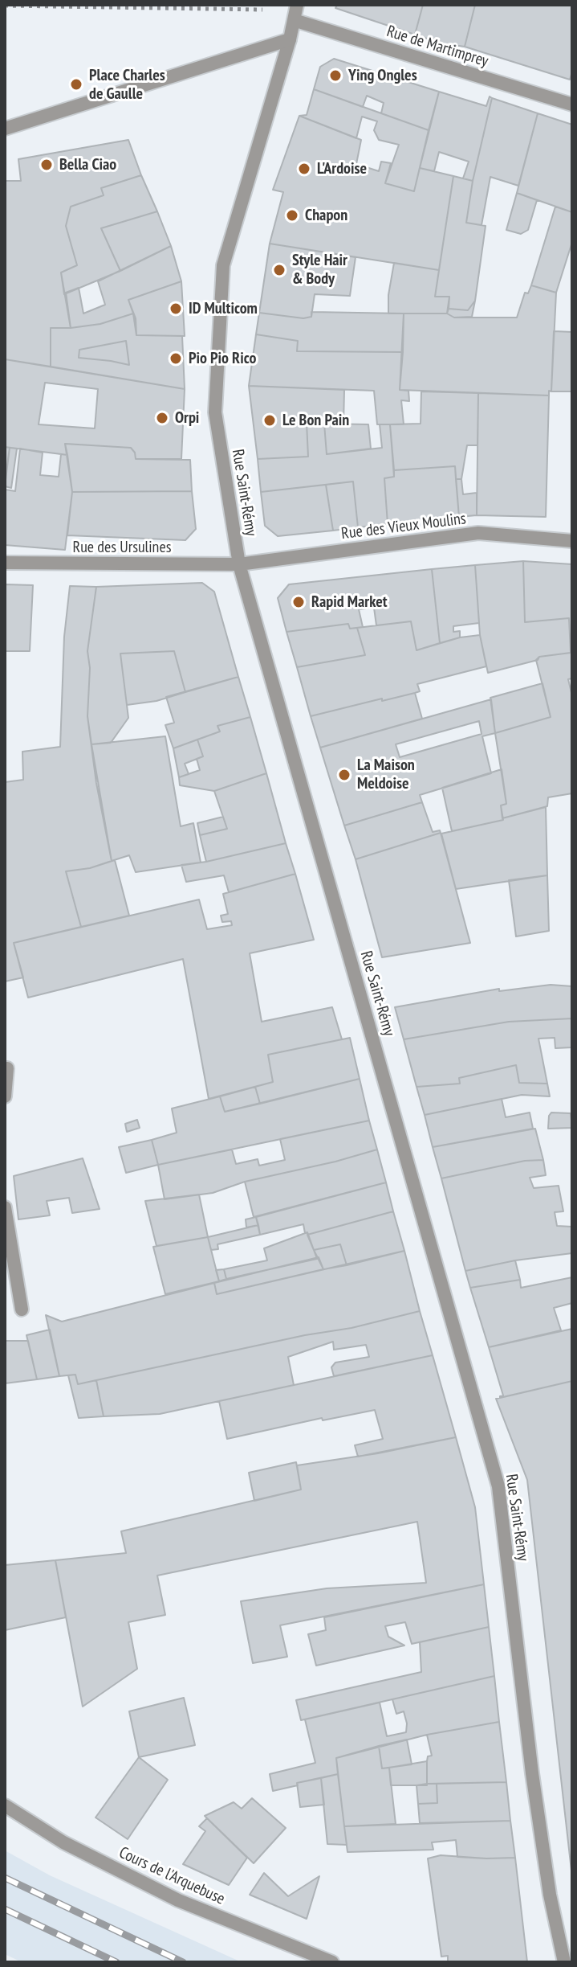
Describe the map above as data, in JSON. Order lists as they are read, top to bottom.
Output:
{
  "streets": {
    "street": [
      "Rue de Martimprey",
      "Rue Saint-Rémy",
      "Rue des Vieux Moulins",
      "Rue des Ursulines",
      "Cours de l'Arquebuse"
    ]
  },
  "crossings": [
    ["Rue de Martimprey", "Rue Saint-Rémy"],
    ["Rue Saint-Rémy", "Rue des Vieux Moulins"],
    ["Rue Saint-Rémy", "Rue des Ursulines"],
    ["Rue des Vieux Moulins", "Rue des Ursulines"]
  ],
  "places": [
    "Ying Ongles",
    "Place Charles de Gaulle",
    "Bella Ciao",
    "L'Ardoise",
    "Chapon",
    "Style Hair & Body",
    "ID Multicom",
    "Pio Pio Rico",
    "Orpi",
    "Le Bon Pain",
    "Rapid Market",
    "La Maison Meldoise"
  ]
}
